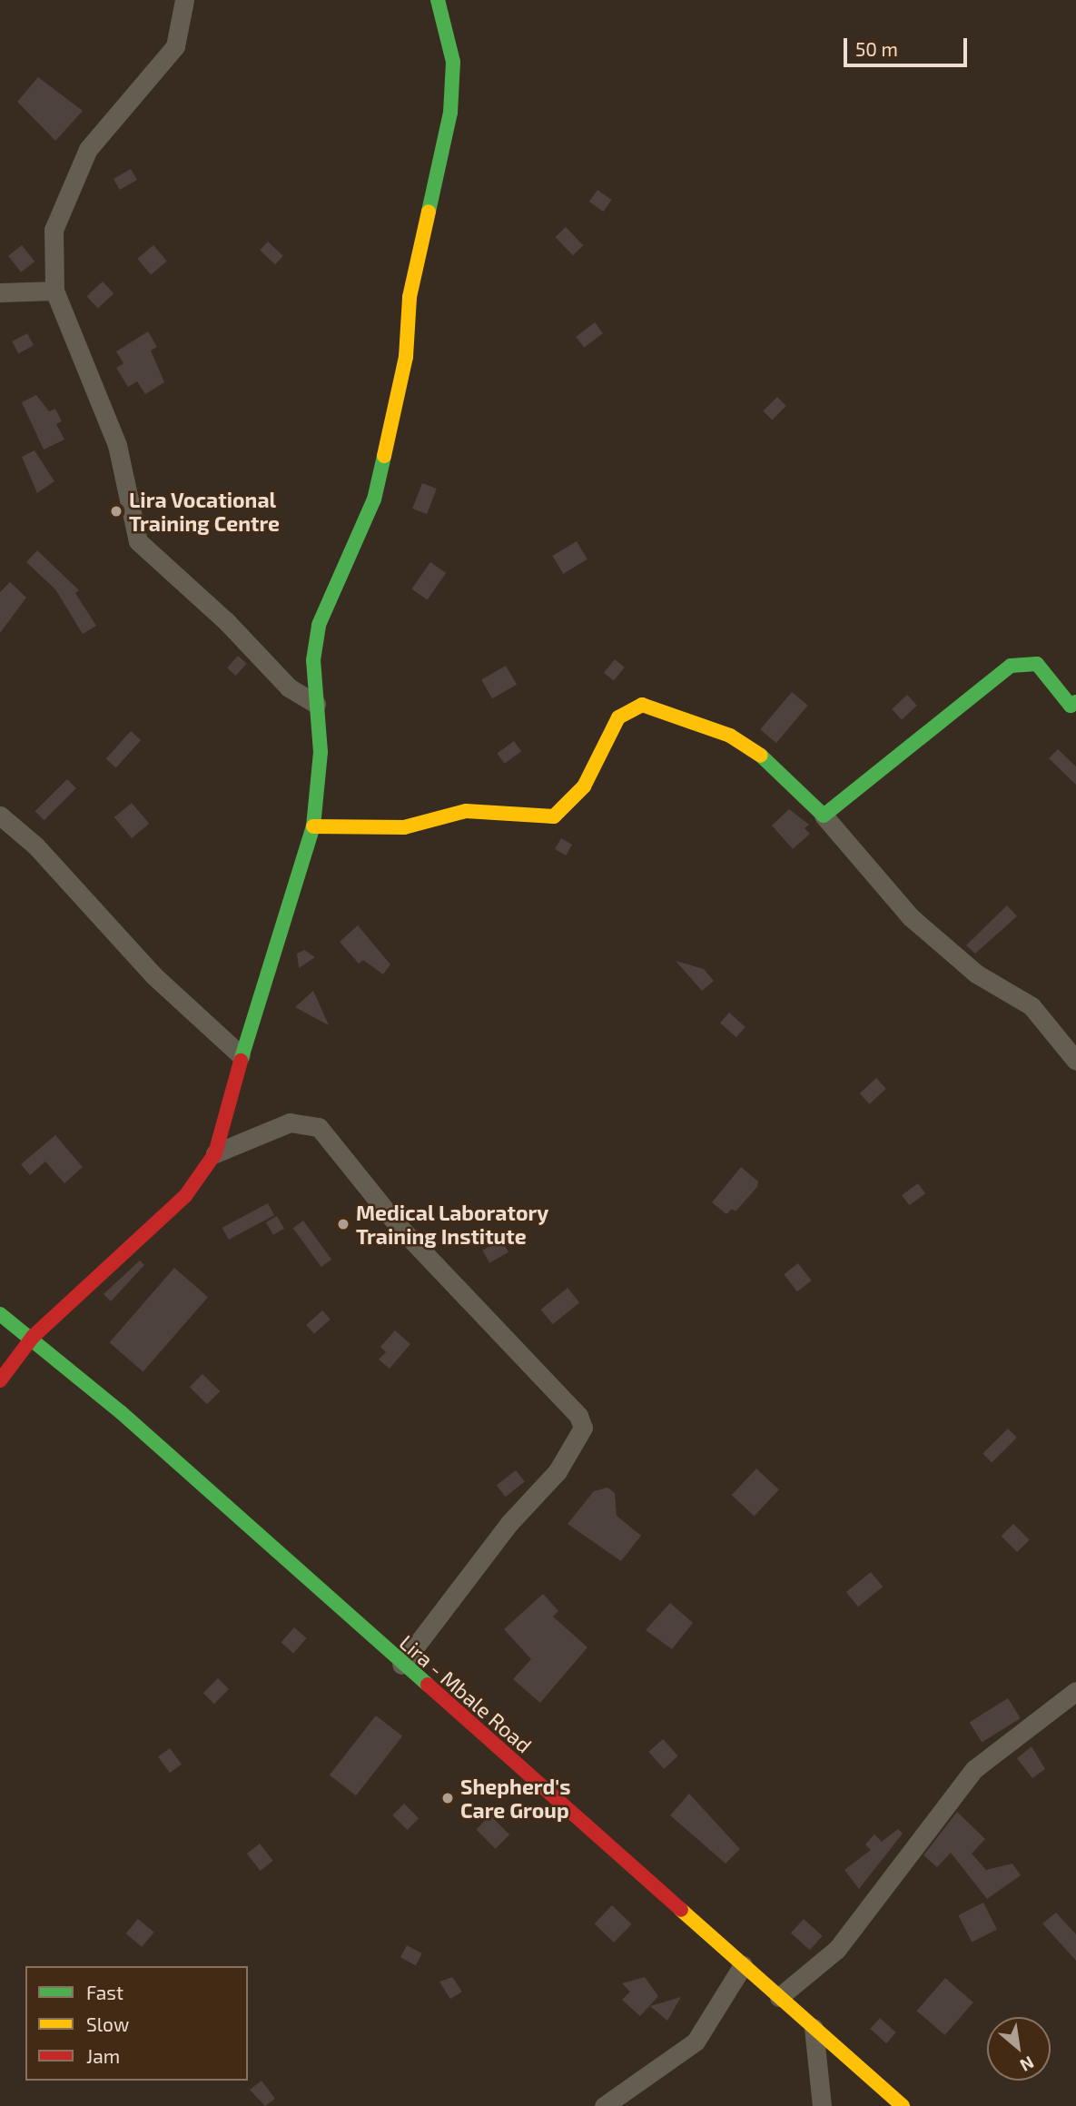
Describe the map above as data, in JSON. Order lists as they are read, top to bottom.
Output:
{
  "streets": {
    "street": ["Lira - Mbale Road"]
  },
  "places": ["Lira Vocational Training Centre", "Medical Laboratory Training Institute", "Shepherd's Care Group"],
  "legend": ["Fast", "Slow", "Jam"],
  "scale_bar": "50 m",
  "north": "bottom right"
}
